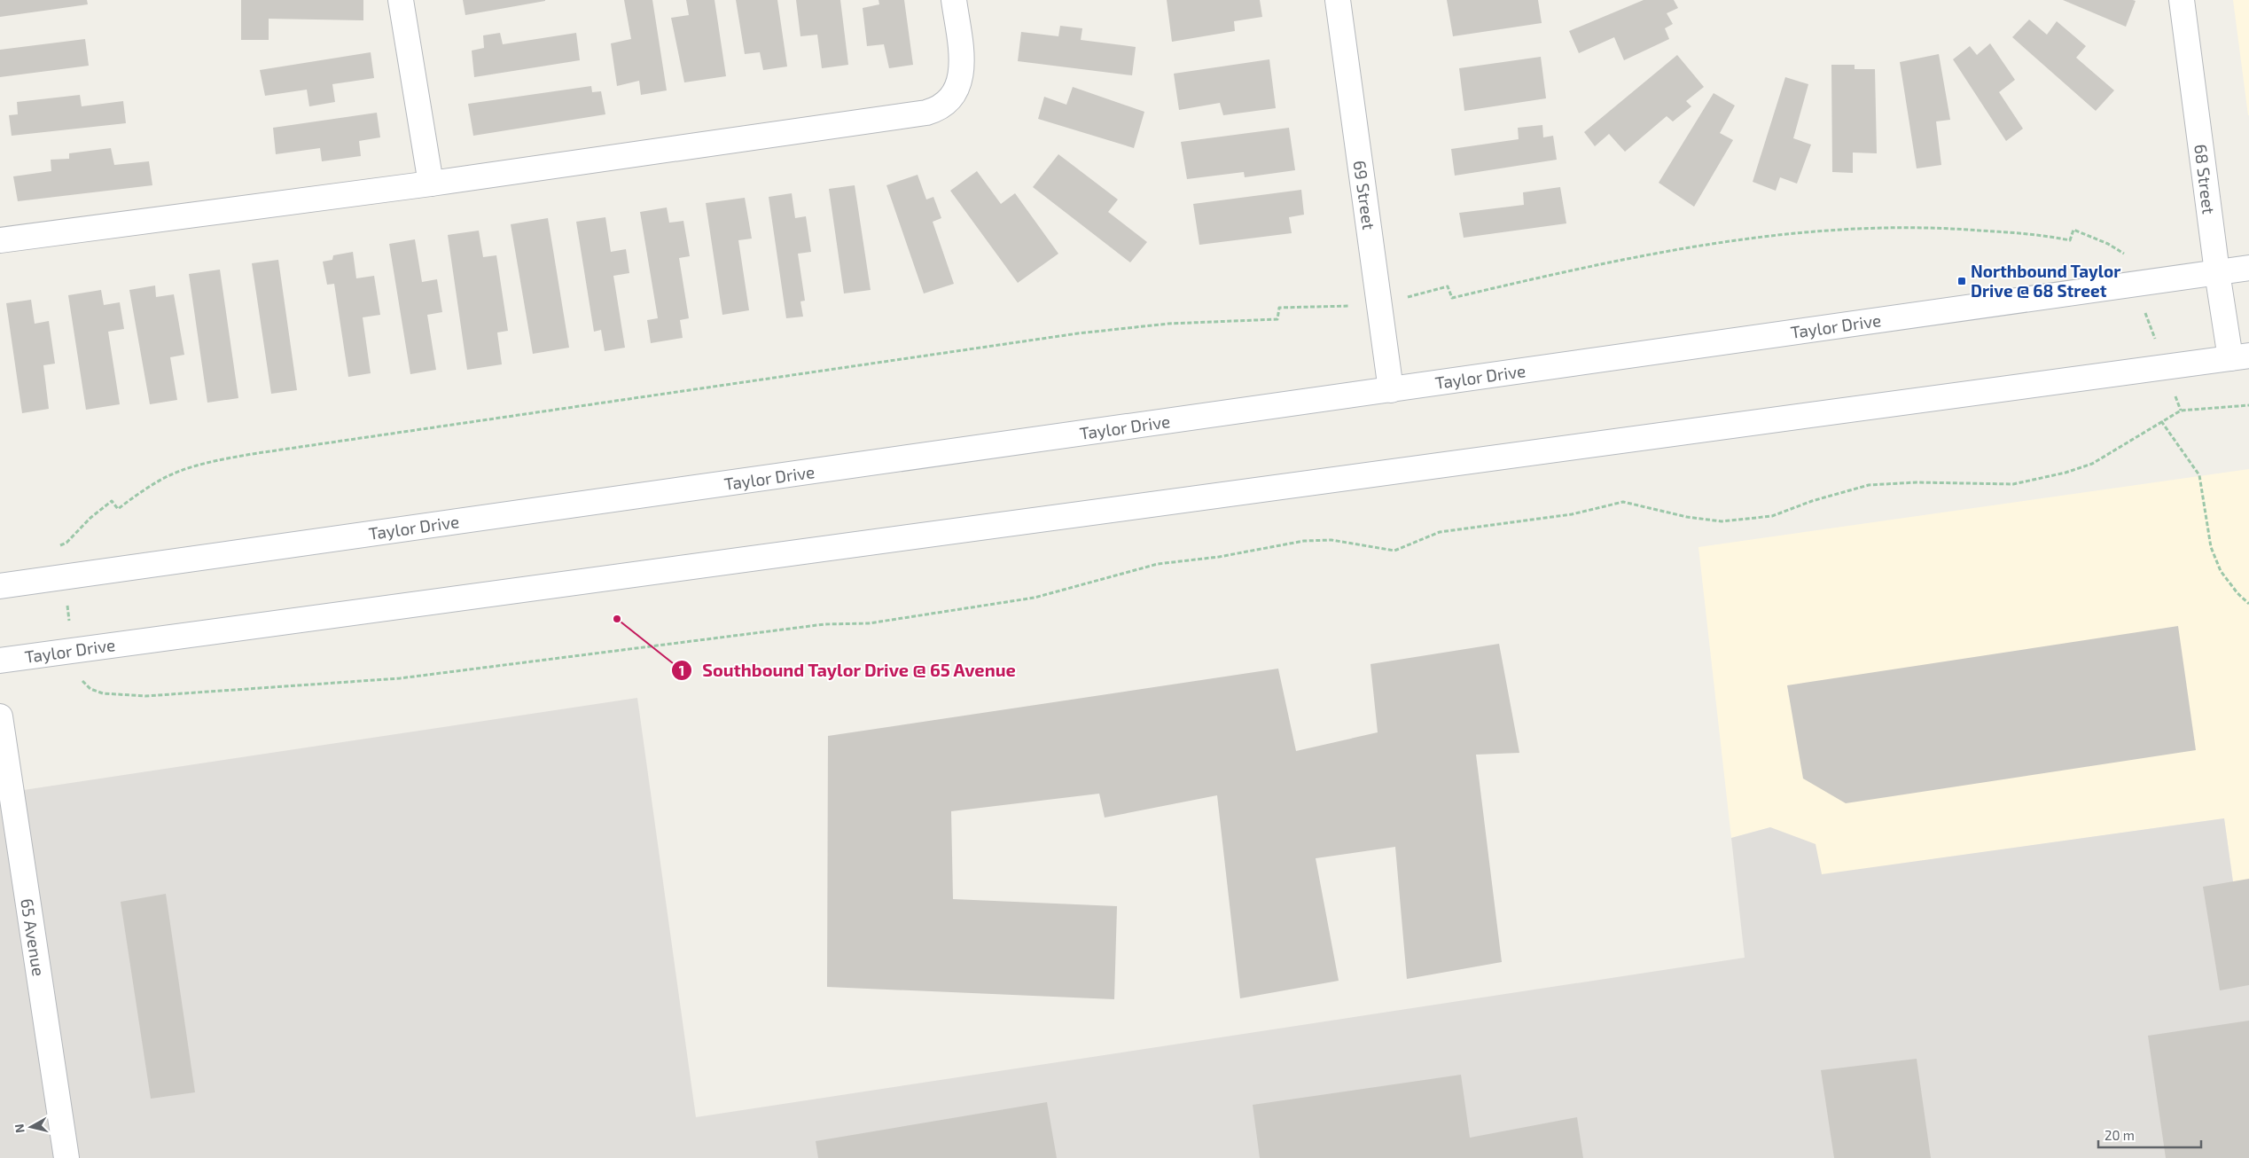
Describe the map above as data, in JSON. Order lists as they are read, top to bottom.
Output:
{
  "streets": {
    "main road": [
      "68 Street",
      "69 Street",
      "Taylor Drive",
      "65 Avenue"
    ]
  },
  "crossings": [
    ["68 Street", "Taylor Drive"],
    ["69 Street", "Taylor Drive"]
  ],
  "places": {
    "transit": ["Northbound Taylor Drive @ 68 Street"],
    "other": ["Southbound Taylor Drive @ 65 Avenue"]
  },
  "scale_bar": "20 m",
  "north": "left"
}
